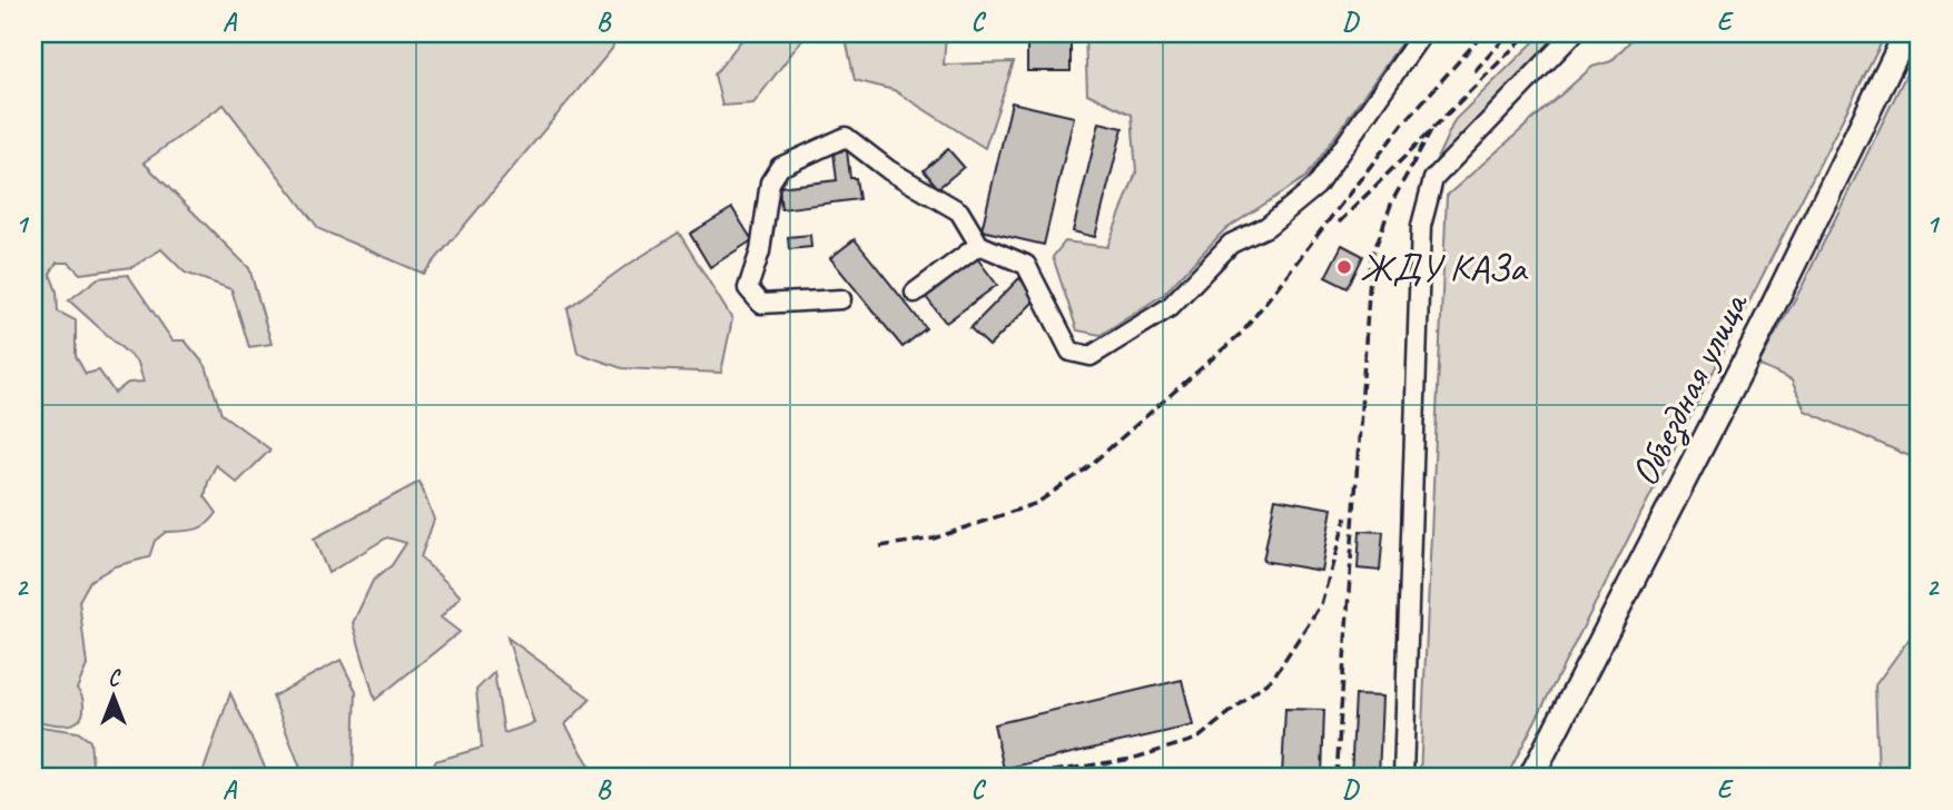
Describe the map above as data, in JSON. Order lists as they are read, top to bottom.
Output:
{
  "streets": {
    "main road": ["Объездная улица"]
  },
  "places": ["ЖДУ КАЗа"],
  "north": "top",
  "grid": {
    "columns": [
      "A",
      "B",
      "C",
      "D",
      "E"
    ],
    "rows": ["1", "2"]
  }
}
